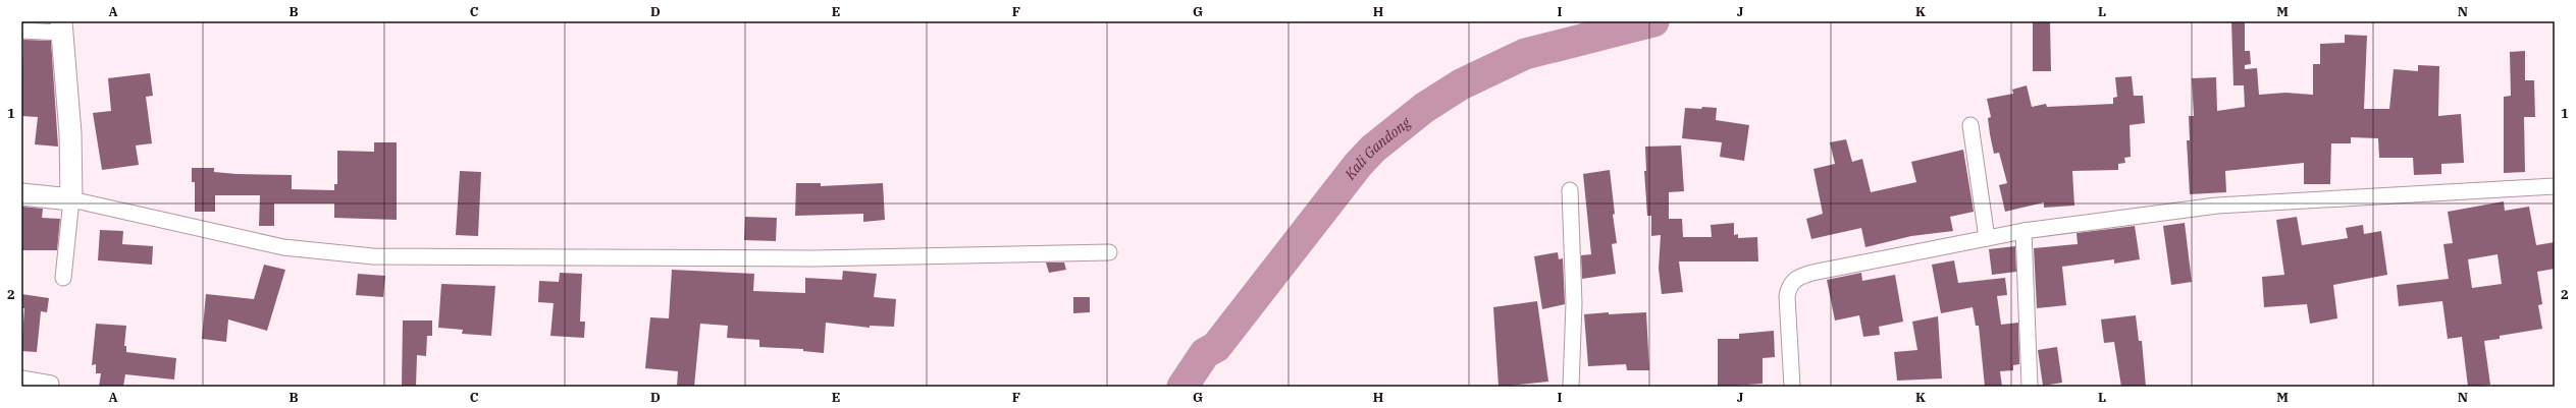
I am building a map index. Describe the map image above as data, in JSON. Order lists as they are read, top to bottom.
{
  "water": ["Kali Gandong"],
  "grid": {
    "columns": [
      "A",
      "B",
      "C",
      "D",
      "E",
      "F",
      "G",
      "H",
      "I",
      "J",
      "K",
      "L",
      "M",
      "N"
    ],
    "rows": ["1", "2"]
  }
}
